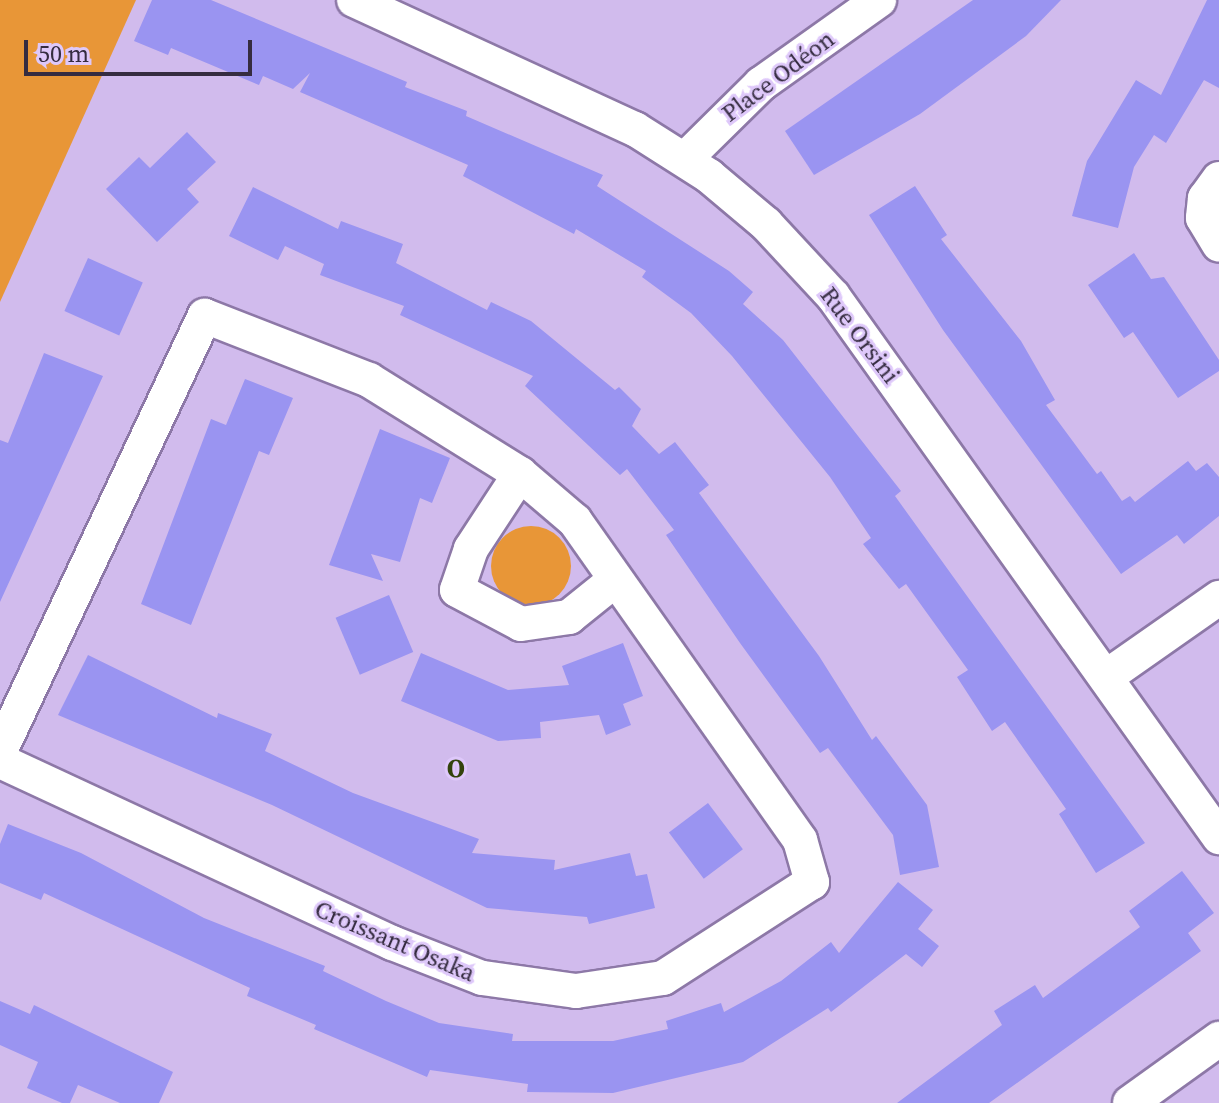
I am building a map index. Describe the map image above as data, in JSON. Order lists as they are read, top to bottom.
{
  "streets": {
    "street": ["Place Odéon", "Rue Orsini", "Croissant Osaka"]
  },
  "crossings": [
    ["Place Odéon", "Rue Orsini"]
  ],
  "districts": ["O"],
  "scale_bar": "50 m"
}
